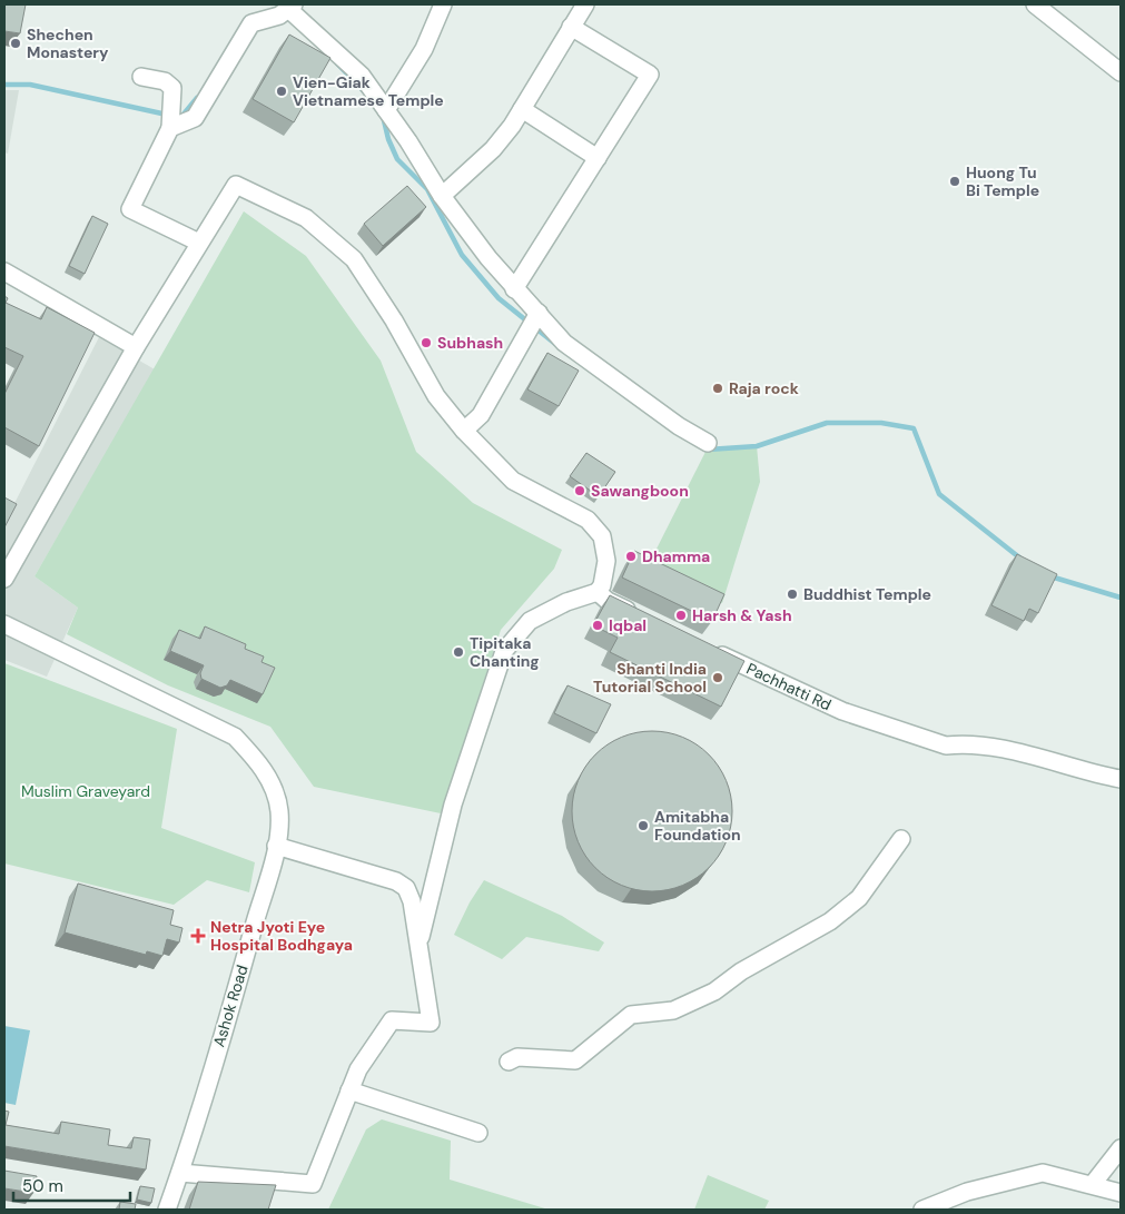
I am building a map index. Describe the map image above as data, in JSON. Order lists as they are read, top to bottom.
{
  "streets": {
    "street": ["Pachhatti Rd", "Ashok Road"]
  },
  "parks": ["Muslim Graveyard"],
  "places": {
    "other": [
      "Shechen Monastery",
      "Vien-Giak Vietnamese Temple",
      "Huong Tu Bi Temple",
      "Subhash",
      "Raja rock",
      "Sawangboon",
      "Dhamma",
      "Buddhist Temple",
      "Harsh & Yash",
      "Iqbal",
      "Tipitaka Chanting",
      "Shanti India Tutorial School",
      "Amitabha Foundation"
    ],
    "health": ["Netra Jyoti Eye Hospital Bodhgaya"]
  },
  "scale_bar": "50 m"
}
